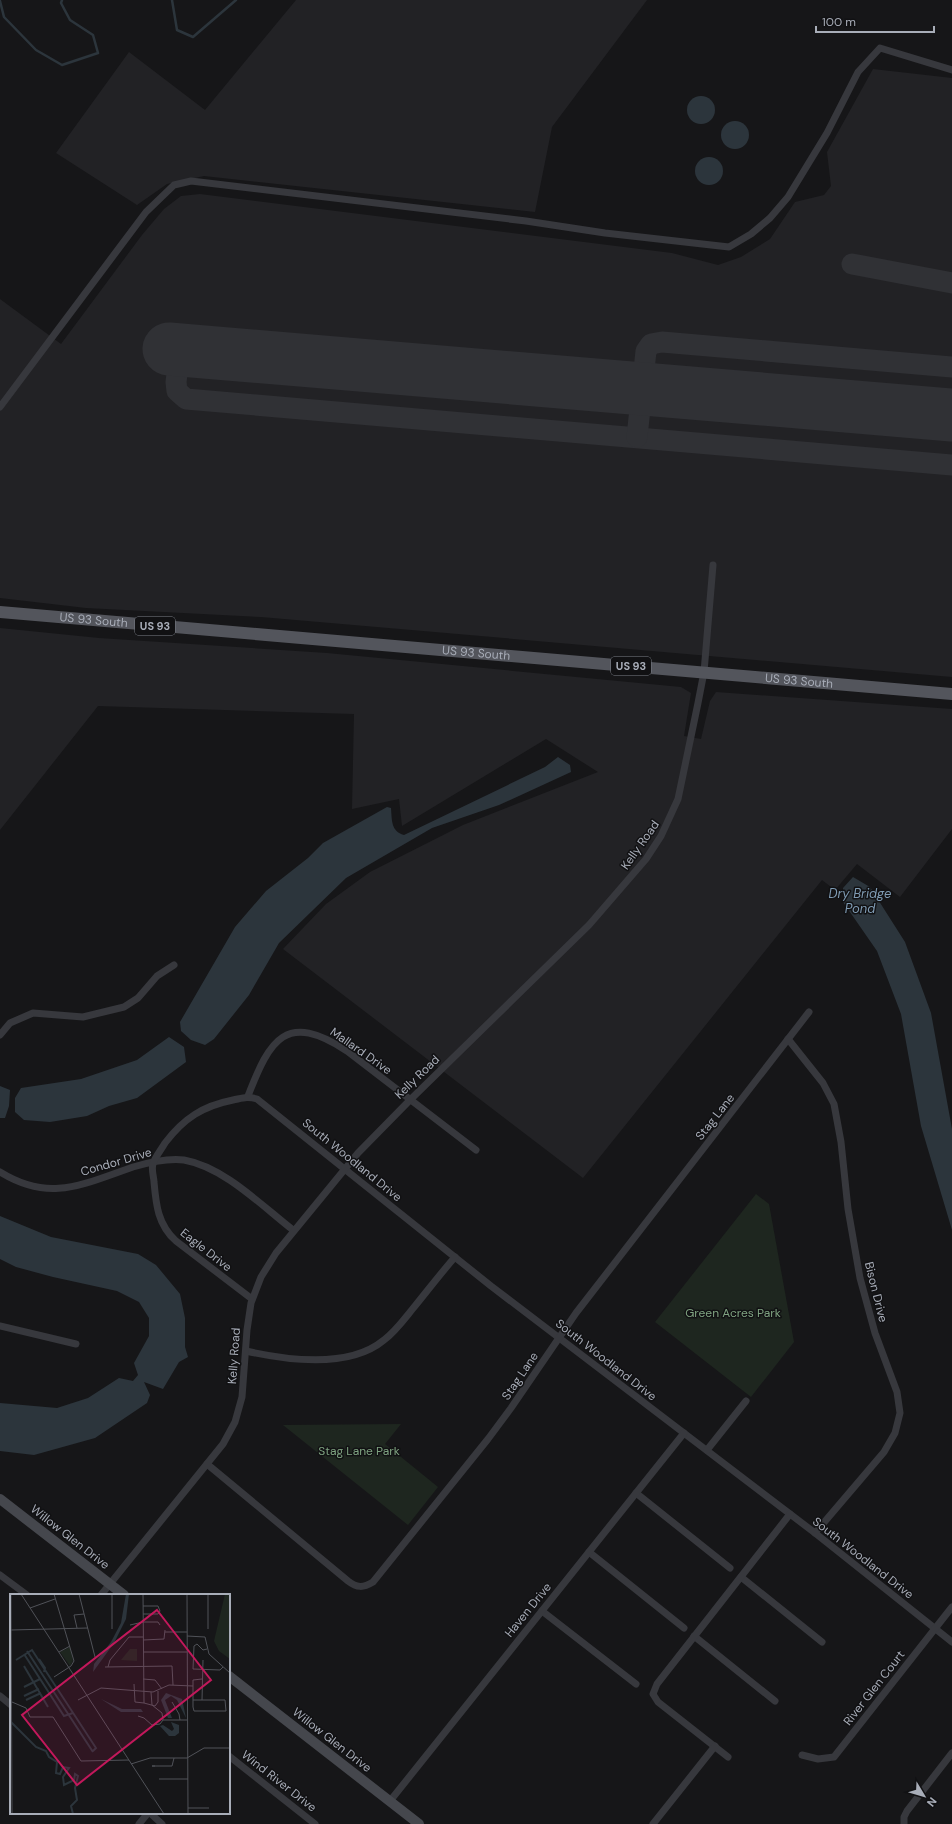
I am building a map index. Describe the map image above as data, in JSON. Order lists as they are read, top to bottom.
{
  "streets": {
    "main road": ["US 93 South", "US 93", "Willow Glen Drive"],
    "street": [
      "Kelly Road",
      "Mallard Drive",
      "Stag Lane",
      "South Woodland Drive",
      "Condor Drive",
      "Eagle Drive",
      "Bison Drive",
      "Haven Drive",
      "River Glen Court",
      "Wind River Drive"
    ]
  },
  "crossings": [
    ["US 93 South", "Kelly Road"],
    ["Kelly Road", "Mallard Drive"],
    ["Kelly Road", "Stag Lane"],
    ["Kelly Road", "South Woodland Drive"],
    ["Kelly Road", "Condor Drive"],
    ["Kelly Road", "Eagle Drive"],
    ["Kelly Road", "Willow Glen Drive"],
    ["Mallard Drive", "South Woodland Drive"],
    ["Mallard Drive", "Eagle Drive"],
    ["Stag Lane", "South Woodland Drive"],
    ["Stag Lane", "Bison Drive"],
    ["South Woodland Drive", "Eagle Drive"],
    ["South Woodland Drive", "Bison Drive"],
    ["South Woodland Drive", "Haven Drive"],
    ["South Woodland Drive", "River Glen Court"],
    ["Condor Drive", "Eagle Drive"],
    ["Willow Glen Drive", "Haven Drive"]
  ],
  "water": ["Dry Bridge Pond"],
  "parks": ["Green Acres Park", "Stag Lane Park"],
  "scale_bar": "100 m",
  "north": "bottom right"
}
